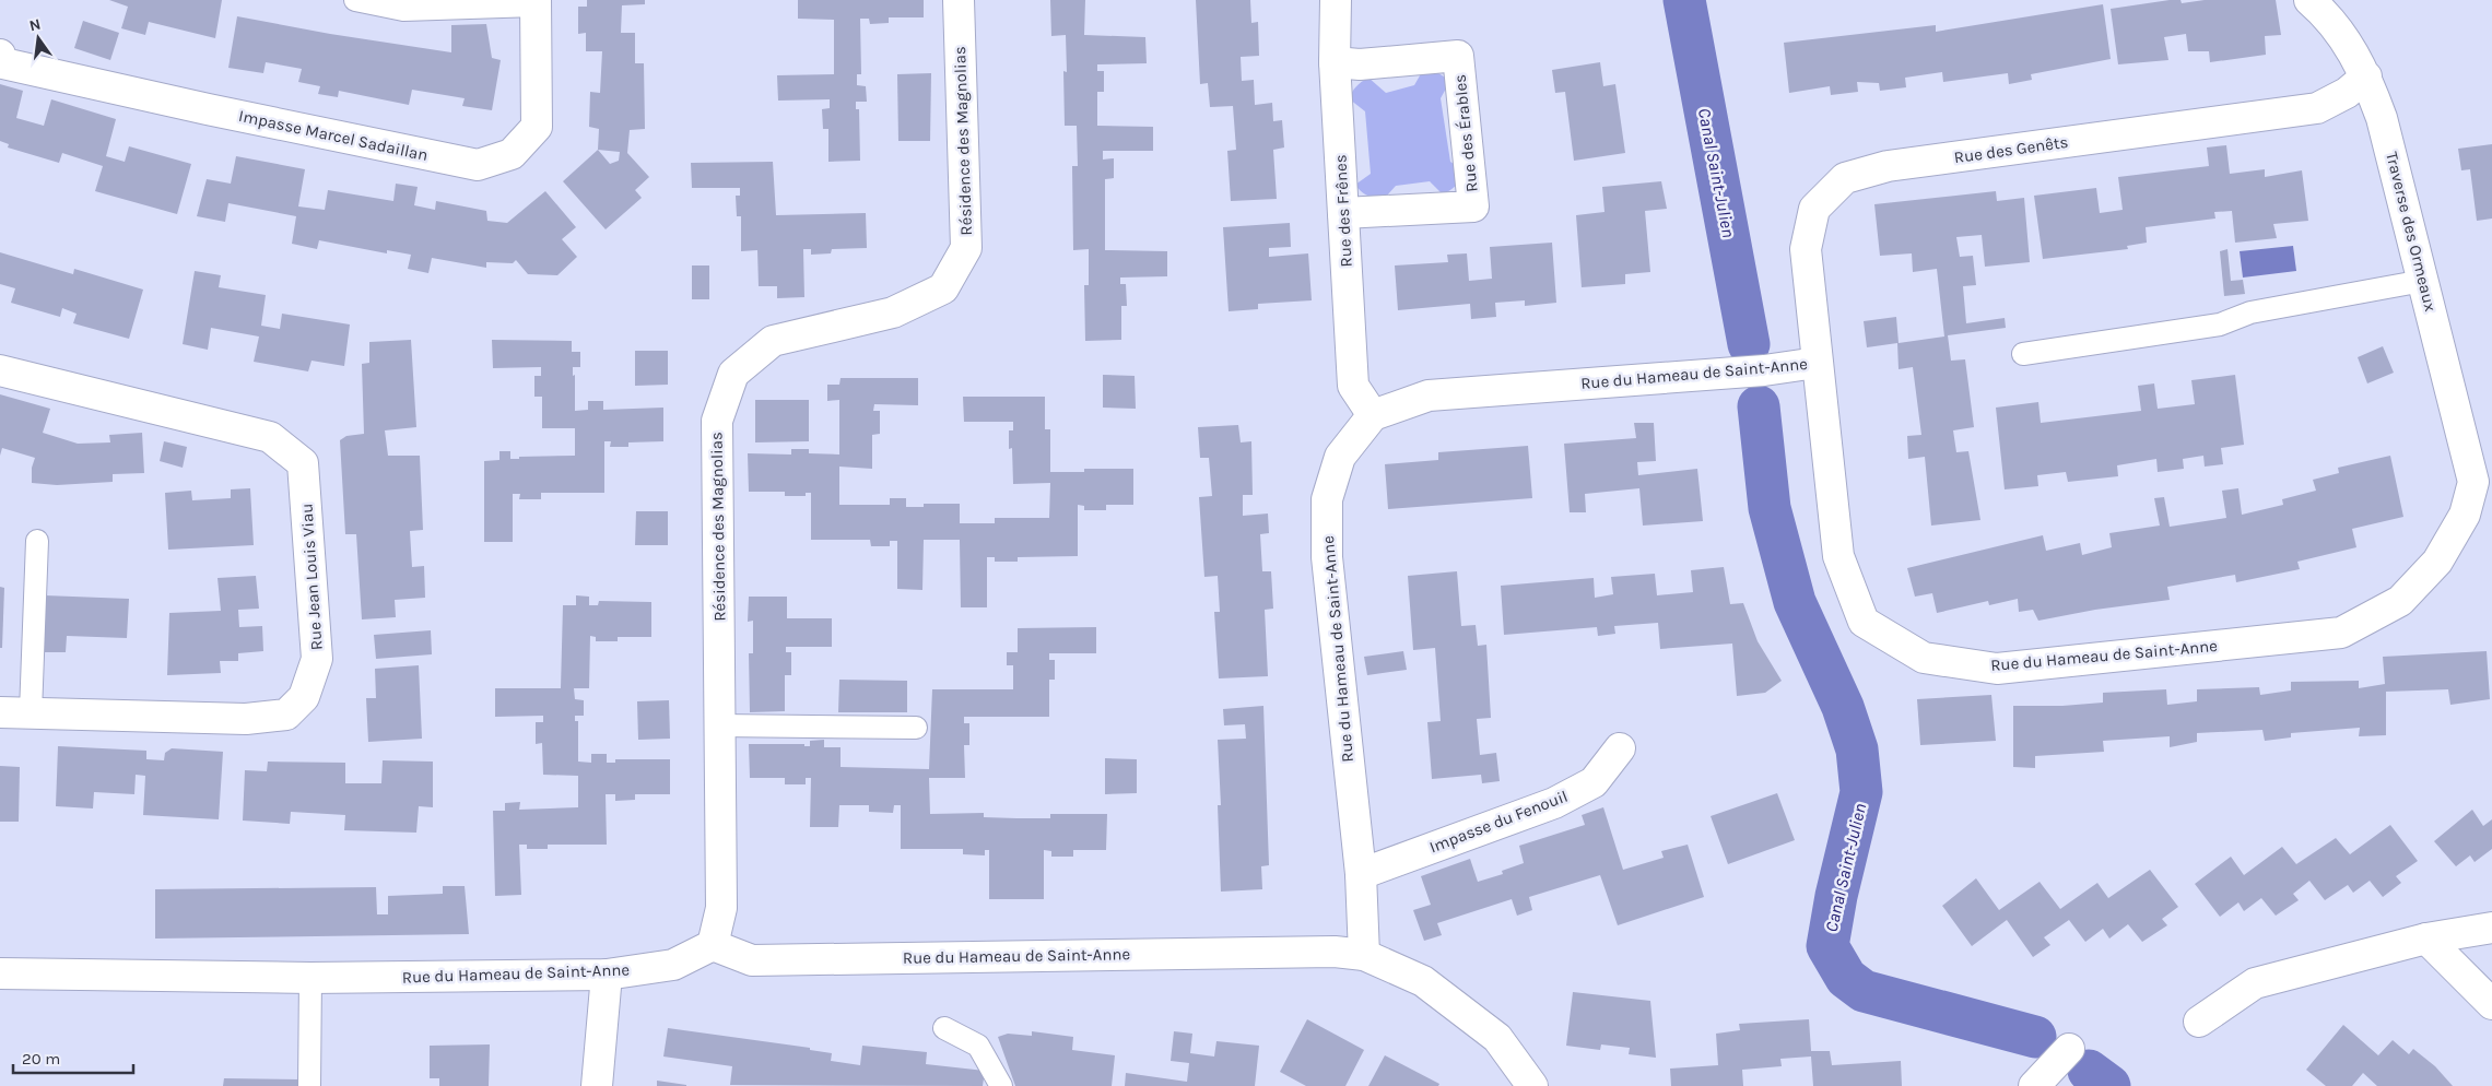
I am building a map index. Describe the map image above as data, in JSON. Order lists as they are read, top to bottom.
{
  "streets": {
    "street": [
      "Rue des Érables",
      "Impasse Marcel Sadaillan",
      "Résidence des Magnolias",
      "Rue des Genêts",
      "Rue des Frênes",
      "Traverse des Ormeaux",
      "Rue du Hameau de Saint-Anne",
      "Rue Jean Louis Viau",
      "Impasse du Fenouil"
    ]
  },
  "crossings": [
    ["Rue des Érables", "Rue des Frênes"],
    ["Résidence des Magnolias", "Rue du Hameau de Saint-Anne"],
    ["Rue des Genêts", "Traverse des Ormeaux"],
    ["Rue des Genêts", "Rue du Hameau de Saint-Anne"],
    ["Rue des Frênes", "Rue du Hameau de Saint-Anne"],
    ["Traverse des Ormeaux", "Rue du Hameau de Saint-Anne"],
    ["Rue du Hameau de Saint-Anne", "Impasse du Fenouil"]
  ],
  "water": ["Canal Saint-Julien"],
  "scale_bar": "20 m",
  "north": "top"
}
